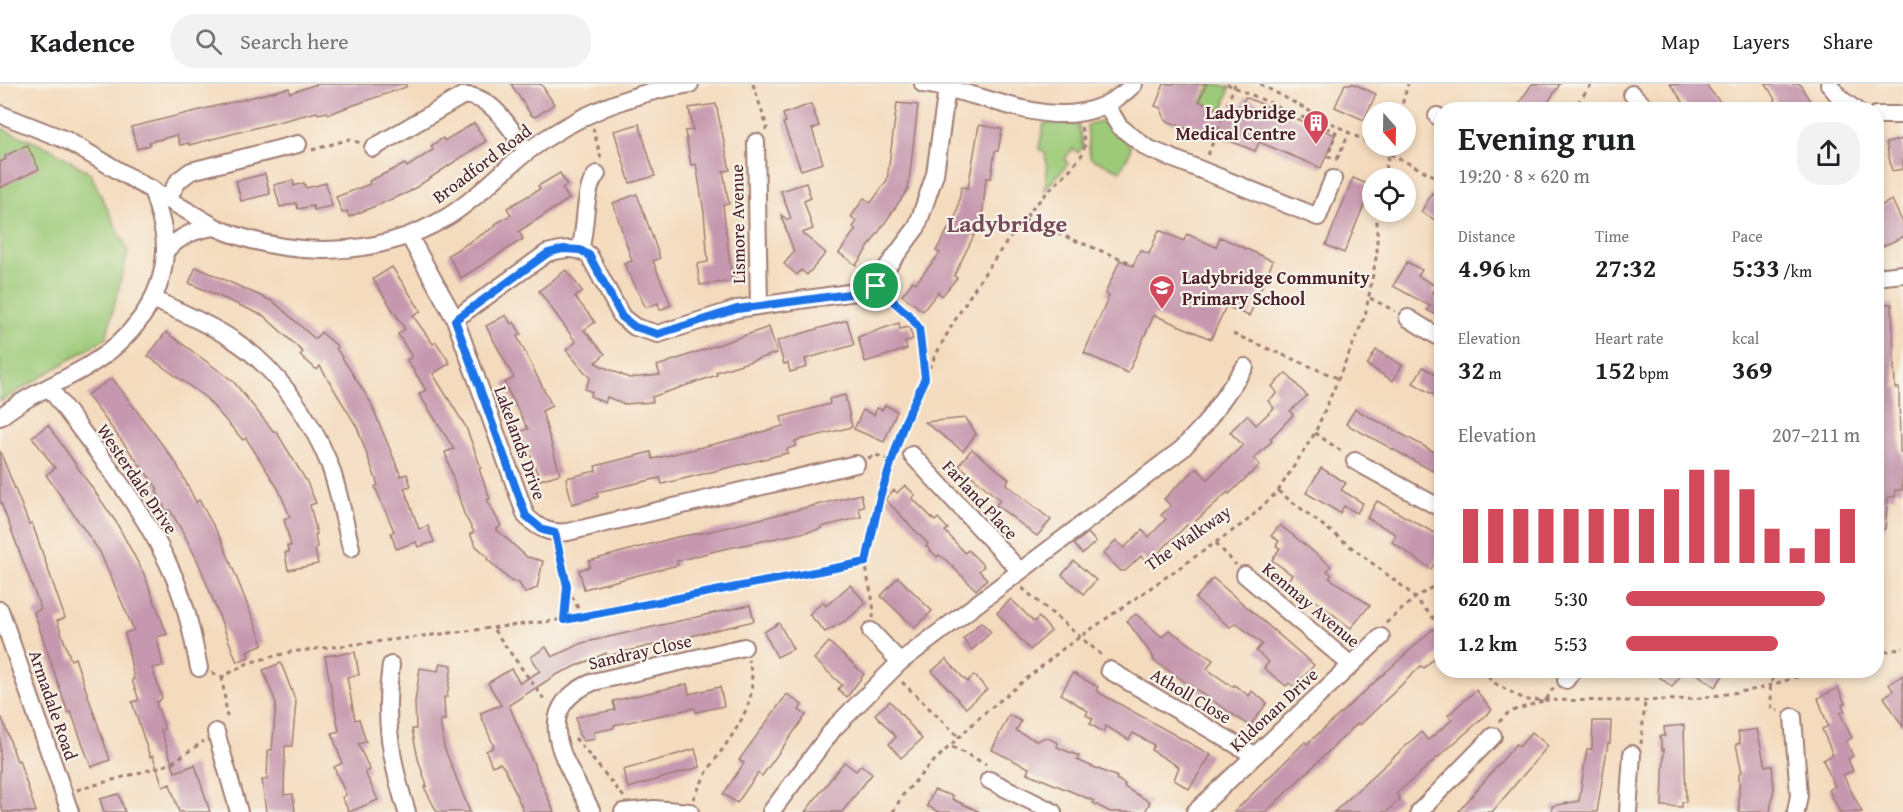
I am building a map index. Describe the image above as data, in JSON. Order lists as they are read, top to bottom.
{
  "streets": {
    "street": [
      "Broadford Road",
      "Lismore Avenue",
      "Lakelands Drive",
      "Westerdale Drive",
      "Farland Place",
      "Kenmay Avenue",
      "Sandray Close",
      "Atholl Close",
      "Armadale Road",
      "Kildonan Drive"
    ],
    "path": ["The Walkway"]
  },
  "crossings": [
    ["Broadford Road", "Lakelands Drive"],
    ["Kenmay Avenue", "Kildonan Drive"],
    ["Atholl Close", "Kildonan Drive"]
  ],
  "districts": ["Ladybridge"],
  "places": {
    "building": ["Ladybridge Medical Centre"],
    "school or university": ["Ladybridge Community Primary School"]
  },
  "north": "bottom",
  "page": {
    "header": "Kadence",
    "search": "Search here",
    "nav": ["Map", "Layers", "Share"],
    "heading": ["Evening run", "19:20 · 8 × 620 m"],
    "stats": [
      ["Distance", "4.96 km"],
      ["Time", "27:32"],
      ["Pace", "5:33 /km"],
      ["Elevation", "32 m"],
      ["Heart rate", "152 bpm"],
      ["kcal", "369"]
    ],
    "chart": ["Elevation", "207–211 m"],
    "list": [
      {
        "name": "620 m",
        "note": "5:30"
      },
      {
        "name": "1.2 km",
        "note": "5:53"
      }
    ]
  }
}
